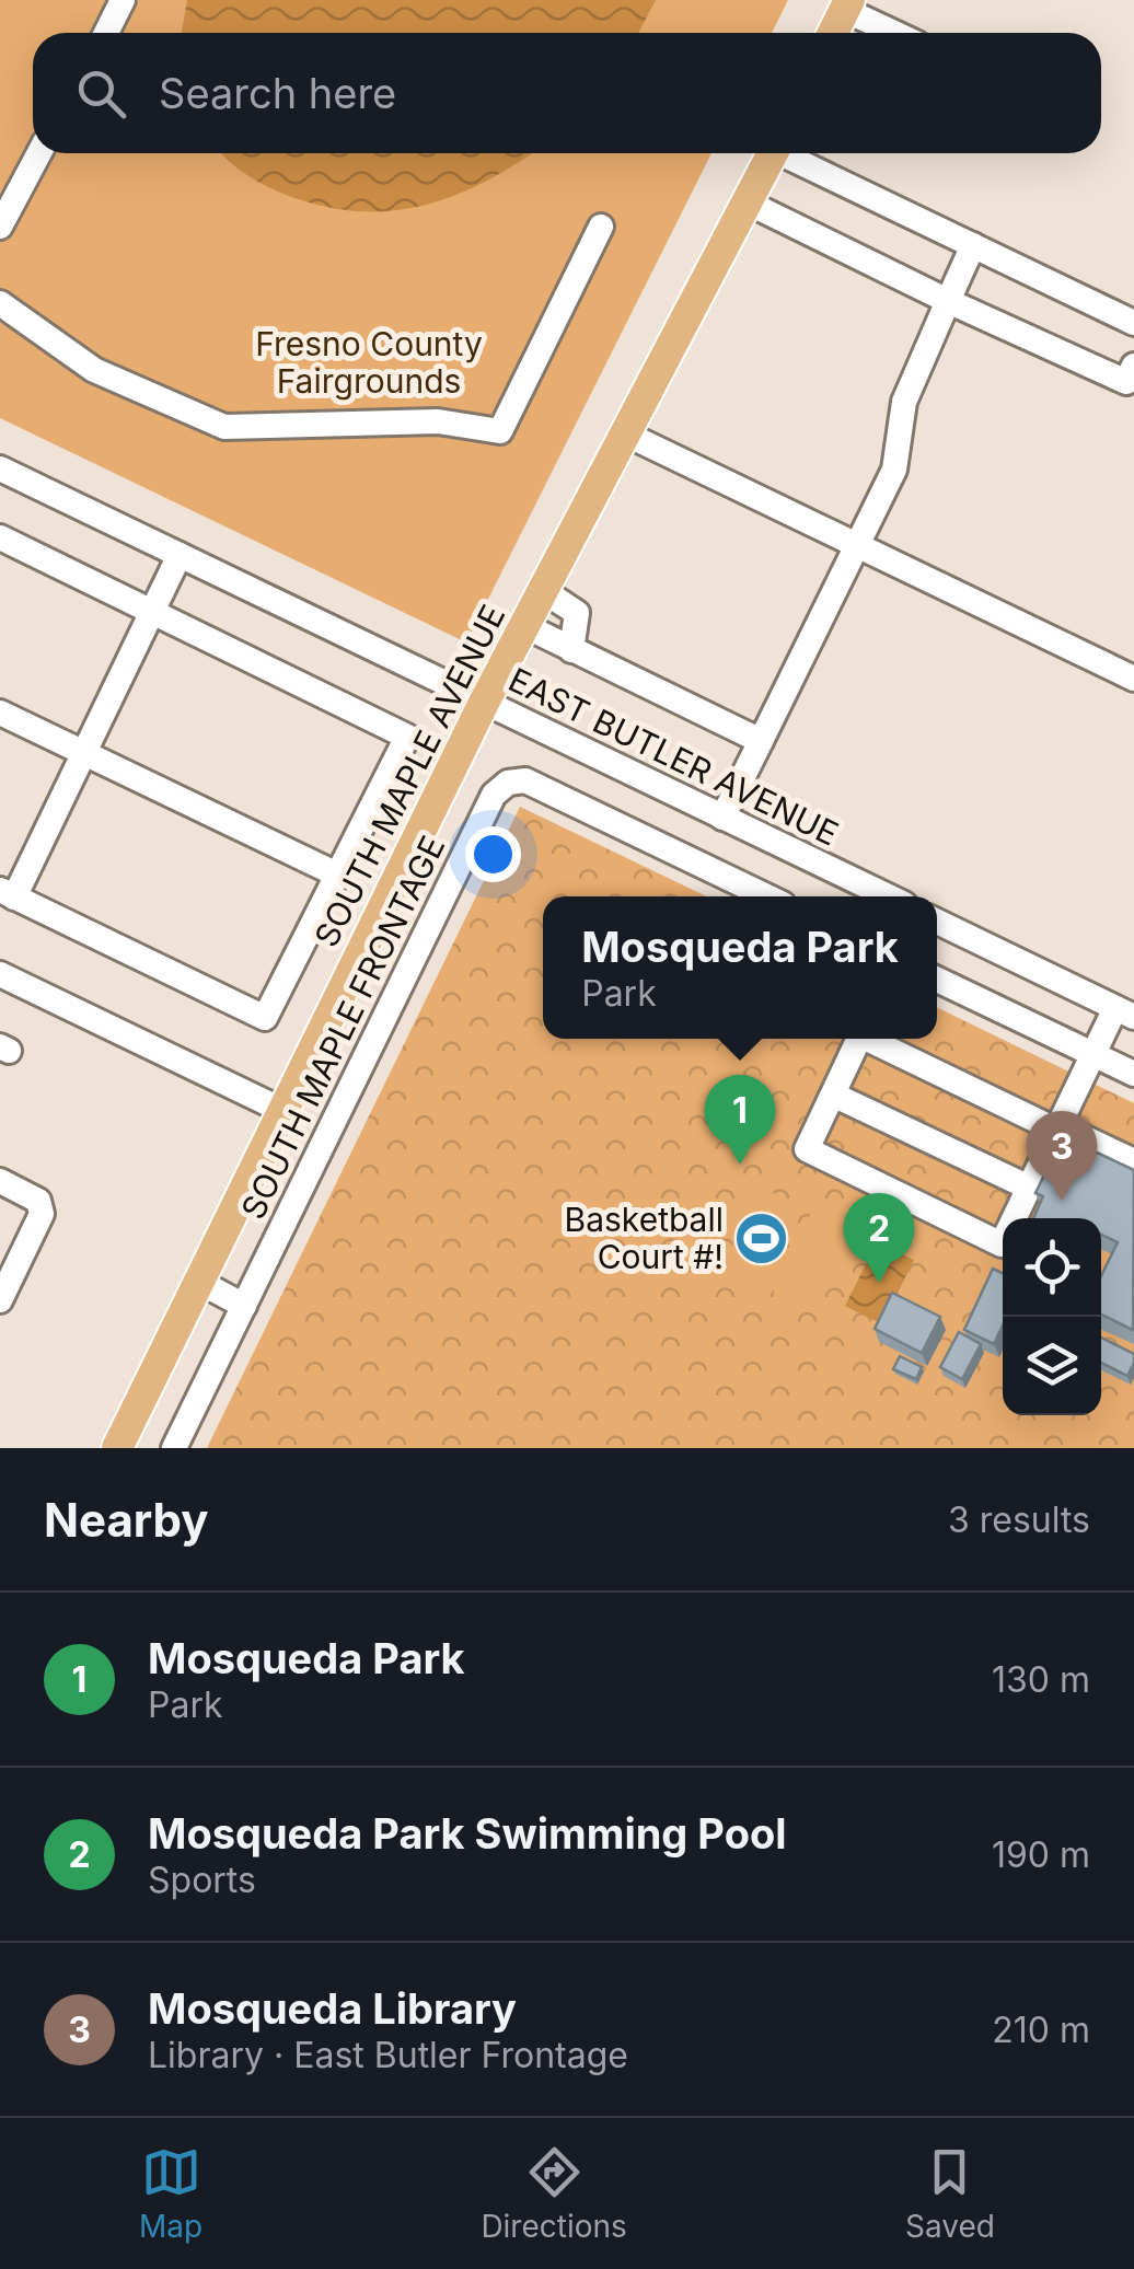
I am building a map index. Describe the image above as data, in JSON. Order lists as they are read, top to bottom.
{
  "streets": {
    "main road": ["SOUTH MAPLE AVENUE"],
    "street": ["EAST BUTLER AVENUE", "SOUTH MAPLE FRONTAGE"]
  },
  "crossings": [
    ["EAST BUTLER AVENUE", "SOUTH MAPLE AVENUE"]
  ],
  "parks": ["Fresno County Fairgrounds"],
  "places": {
    "sports": ["Basketball Court #!"]
  },
  "page": {
    "search": "Search here",
    "popup": ["Mosqueda Park", "Park"],
    "pins": ["1", "3", "2"],
    "heading": ["Nearby", "3 results"],
    "list": [
      {
        "mark": "1",
        "name": "Mosqueda Park",
        "note": "Park",
        "value": "130 m"
      },
      {
        "mark": "2",
        "name": "Mosqueda Park Swimming Pool",
        "note": "Sports",
        "value": "190 m"
      },
      {
        "mark": "3",
        "name": "Mosqueda Library",
        "note": "Library · East Butler Frontage",
        "value": "210 m"
      }
    ],
    "nav": ["Map", "Directions", "Saved"]
  }
}
